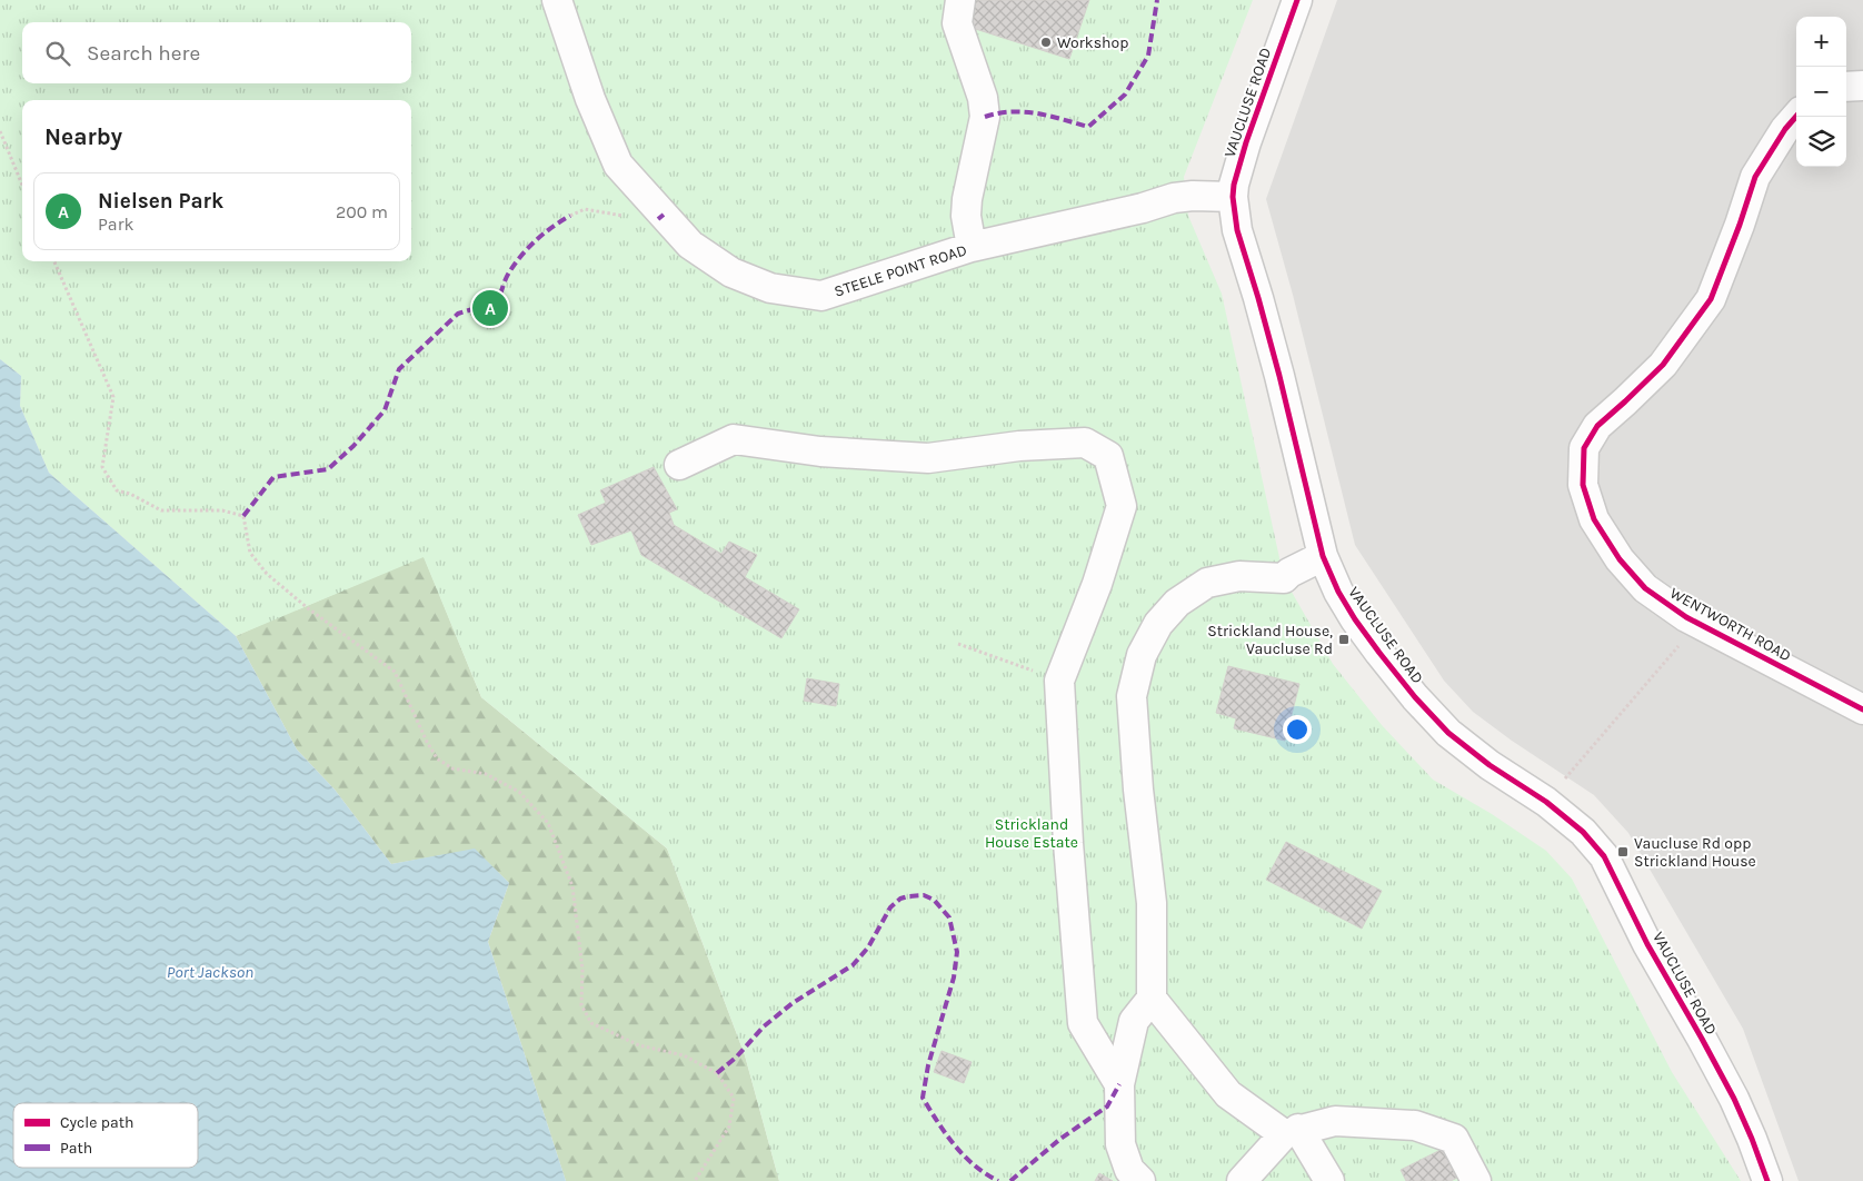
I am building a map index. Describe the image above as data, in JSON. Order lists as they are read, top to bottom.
{
  "streets": {
    "street": ["VAUCLUSE ROAD", "STEELE POINT ROAD", "WENTWORTH ROAD"]
  },
  "crossings": [
    ["VAUCLUSE ROAD", "STEELE POINT ROAD"]
  ],
  "water": ["Port Jackson"],
  "parks": ["Strickland House Estate"],
  "places": {
    "other": ["Workshop"],
    "transit": ["Strickland House, Vaucluse Rd", "Vaucluse Rd opp Strickland House"]
  },
  "legend": ["Cycle path", "Path"],
  "page": {
    "map_buttons": ["+", "−"],
    "search": "Search here",
    "heading": "Nearby",
    "list": [
      {
        "mark": "A",
        "name": "Nielsen Park",
        "note": "Park",
        "value": "200 m"
      }
    ],
    "pins": "A"
  }
}
